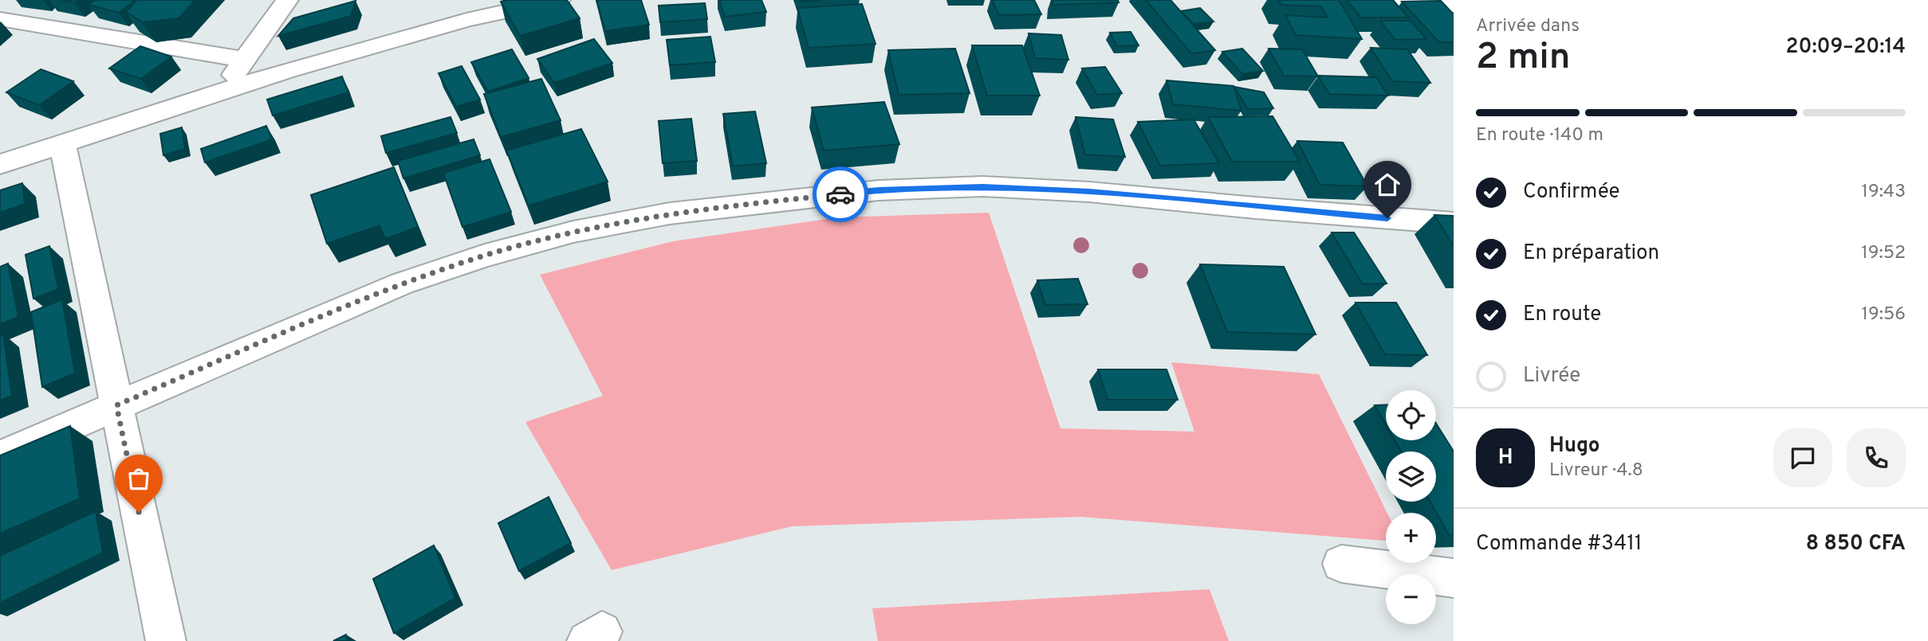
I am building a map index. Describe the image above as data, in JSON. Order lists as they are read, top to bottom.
{
  "page": {
    "heading": ["2 min", "Arrivée dans", "20:09–20:14"],
    "panel": [
      "Hugo",
      "Livreur · 4.8",
      "Commande #3411",
      "8 850 CFA"
    ],
    "bar": "En route · 140 m",
    "list": [
      ["Confirmée", "19:43"],
      ["En préparation", "19:52"],
      ["En route", "19:56"],
      "Livrée"
    ],
    "map_buttons": ["+", "−"],
    "round": "H"
  }
}
